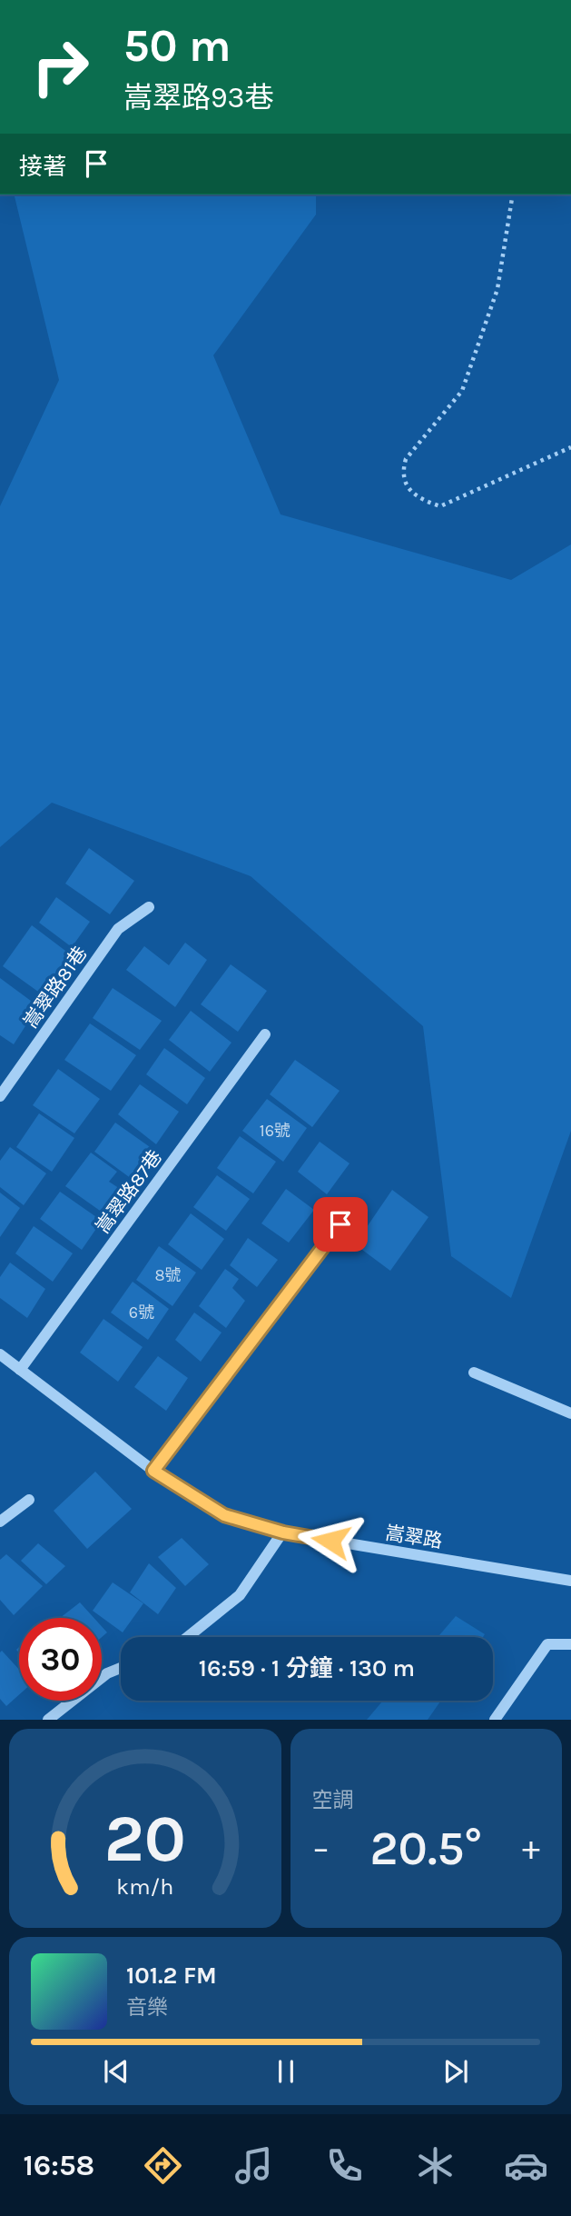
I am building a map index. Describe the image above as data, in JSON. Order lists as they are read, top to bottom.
{
  "streets": {
    "street": ["嵩翠路81巷", "嵩翠路87巷", "嵩翠路"]
  },
  "crossings": [
    ["嵩翠路87巷", "嵩翠路"]
  ],
  "house_numbers": ["16號", "8號", "6號"],
  "page": {
    "turn": ["50 m", "嵩翠路93巷"],
    "then": "接著",
    "limit": "30",
    "trip": "16:59 · 1 分鐘 · 130 m",
    "tile": "空調",
    "heat": ["−", "20.5°", "+"],
    "song": ["101.2 FM", "音樂"],
    "tabs": "16:58",
    "gauge": ["20", "km/h"]
  }
}
